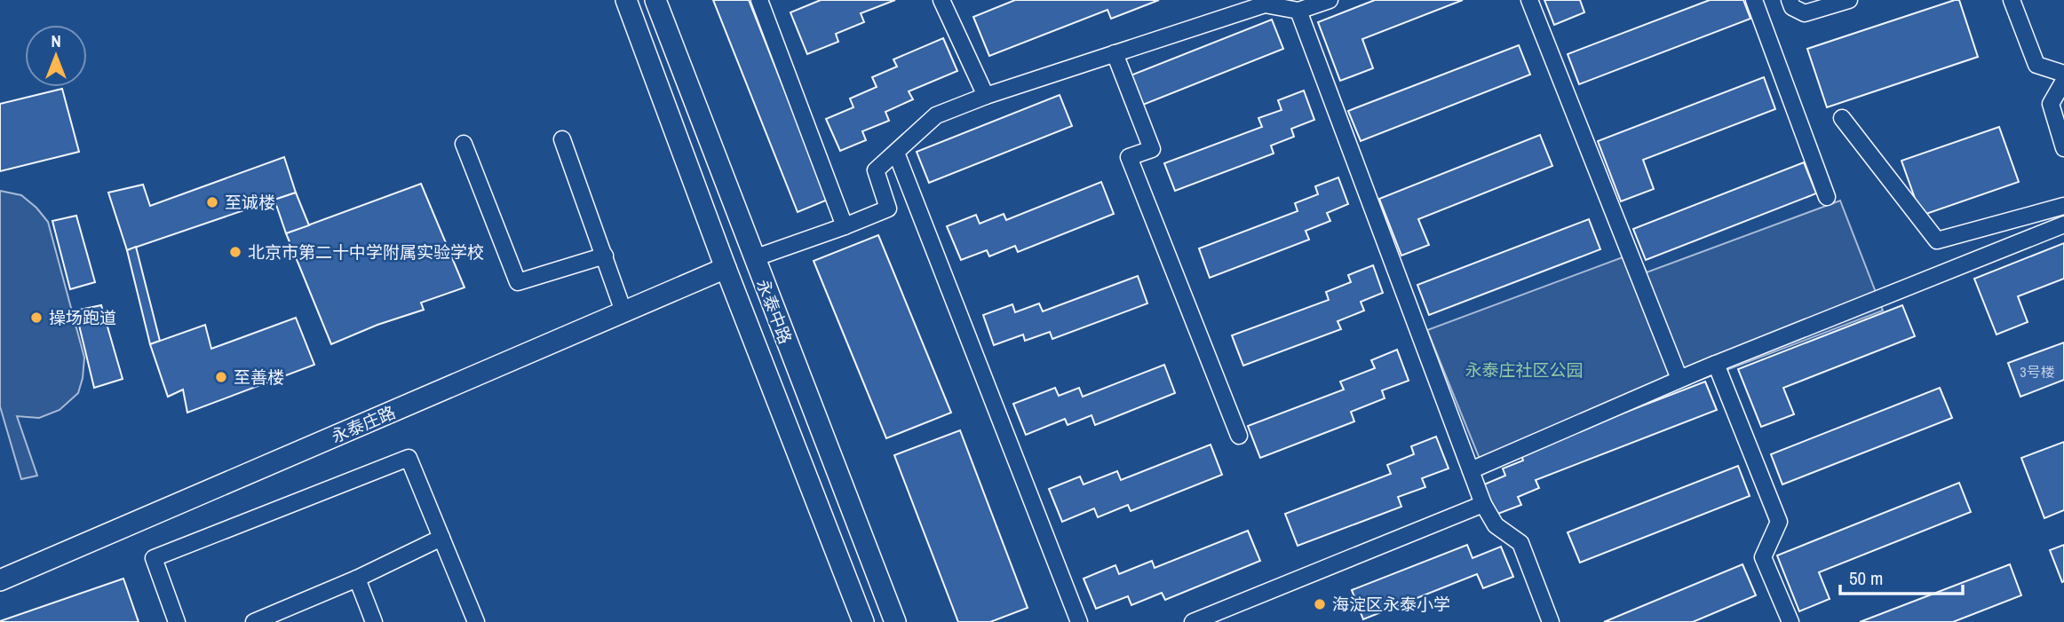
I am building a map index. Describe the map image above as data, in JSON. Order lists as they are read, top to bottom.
{
  "streets": {
    "main road": ["永泰中路", "永泰庄路"]
  },
  "crossings": [
    ["永泰中路", "永泰庄路"]
  ],
  "parks": ["永泰庄社区公园"],
  "places": [
    "至诚楼",
    "北京市第二十中学附属实验学校",
    "操场跑道",
    "至善楼",
    "海淀区永泰小学"
  ],
  "house_numbers": ["3号楼"],
  "scale_bar": "50 m",
  "north": "top"
}
